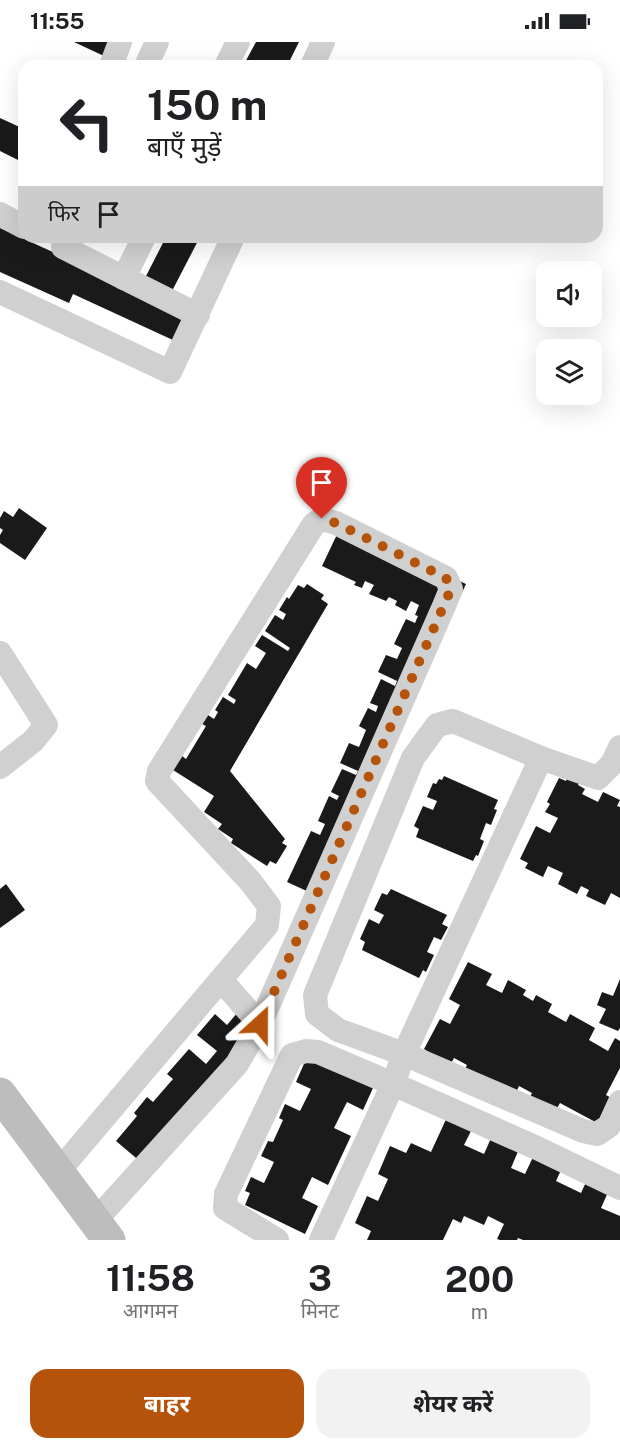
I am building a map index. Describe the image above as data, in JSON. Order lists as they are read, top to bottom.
{
  "page": {
    "status": "11:55",
    "turn": ["150 m", "बाएँ मुड़ें"],
    "then": "फिर",
    "eta": [
      "11:58",
      "आगमन",
      "3",
      "मिनट",
      "200",
      "m"
    ],
    "buttons": ["बाहर", "शेयर करें"]
  }
}
